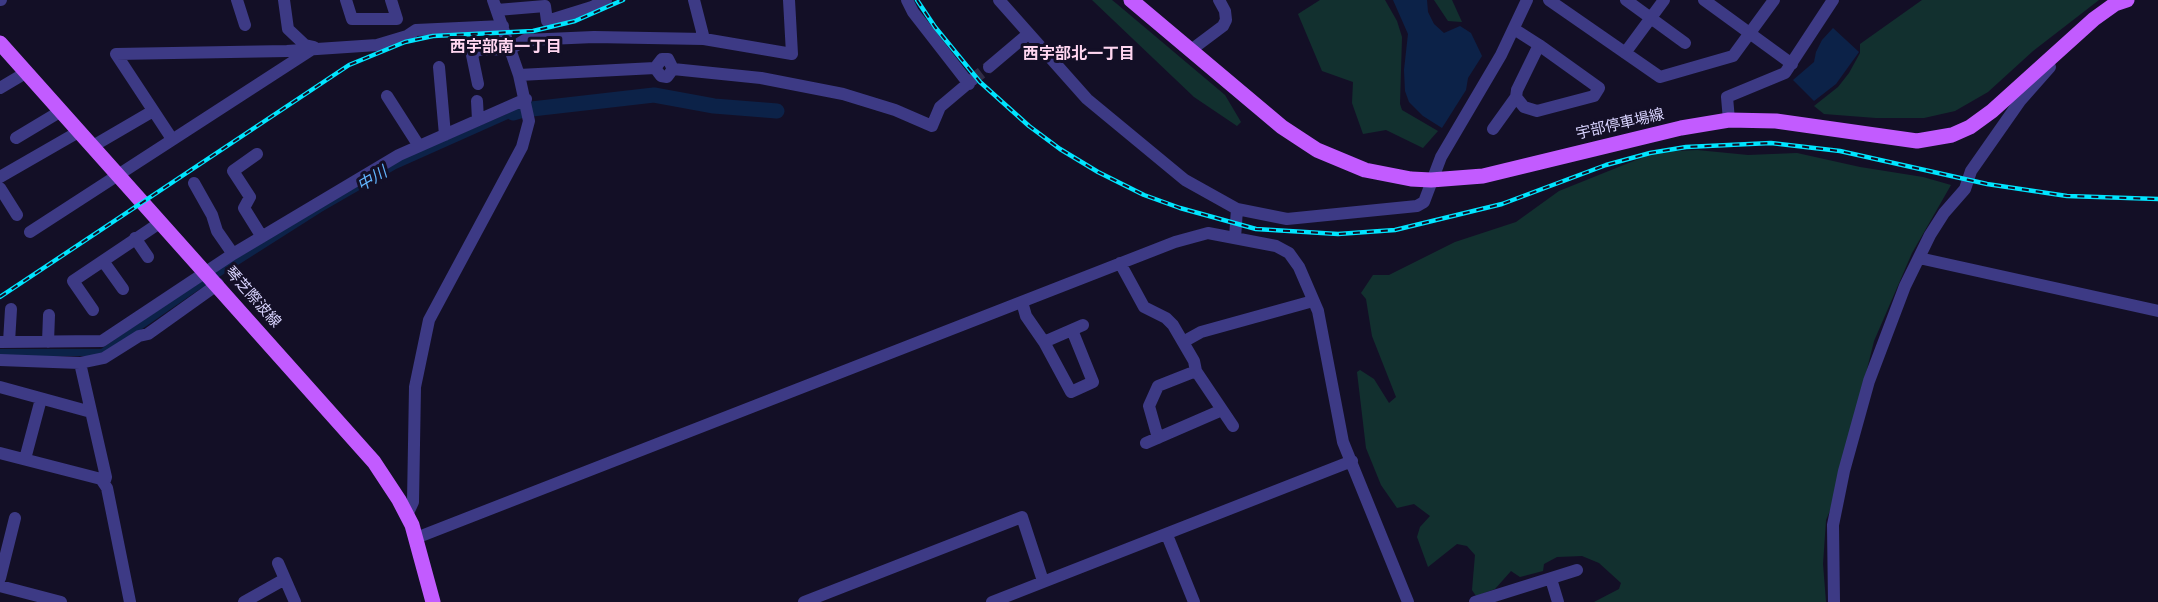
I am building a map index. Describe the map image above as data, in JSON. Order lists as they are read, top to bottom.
{
  "streets": {
    "main road": ["宇部停車場線", "琴芝際波線"]
  },
  "districts": ["西宇部南一丁目", "西宇部北一丁目"],
  "water": ["中川"]
}
